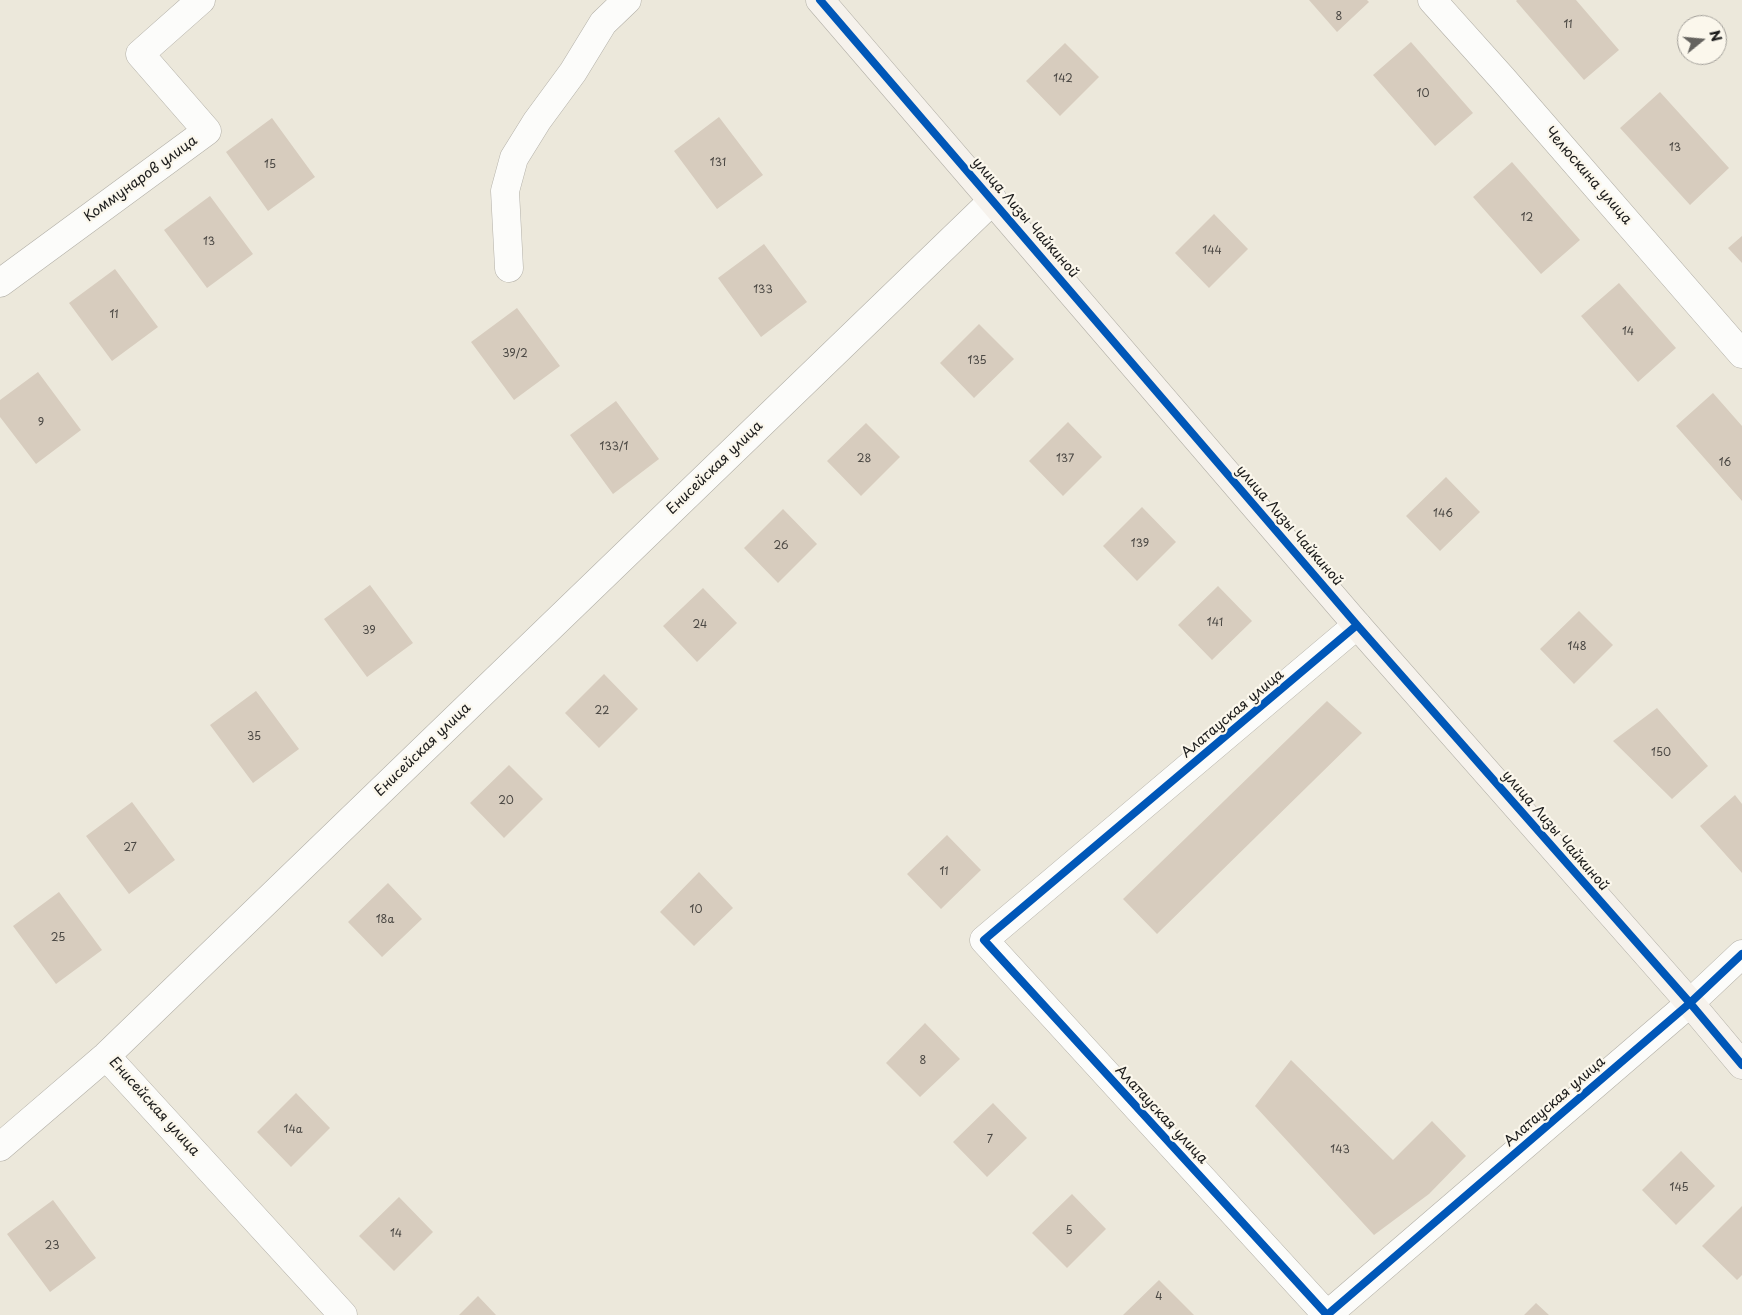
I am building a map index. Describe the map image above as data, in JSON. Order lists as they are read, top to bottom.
{
  "streets": {
    "street": [
      "Челюскина улица",
      "Коммунаров улица",
      "улица Лизы Чайкиной",
      "Енисейская улица",
      "Алатауская улица"
    ]
  },
  "crossings": [
    ["улица Лизы Чайкиной", "Енисейская улица"],
    ["улица Лизы Чайкиной", "Алатауская улица"]
  ],
  "house_numbers": [
    "8",
    "11",
    "142",
    "10",
    "13",
    "131",
    "15",
    "12",
    "13",
    "144",
    "133",
    "11",
    "14",
    "39/2",
    "135",
    "9",
    "133/1",
    "28",
    "137",
    "16",
    "146",
    "139",
    "26",
    "141",
    "24",
    "39",
    "148",
    "22",
    "35",
    "150",
    "20",
    "27",
    "11",
    "10",
    "18а",
    "25",
    "8",
    "14а",
    "7",
    "143",
    "145",
    "5",
    "14",
    "23",
    "4"
  ],
  "north": "right"
}
